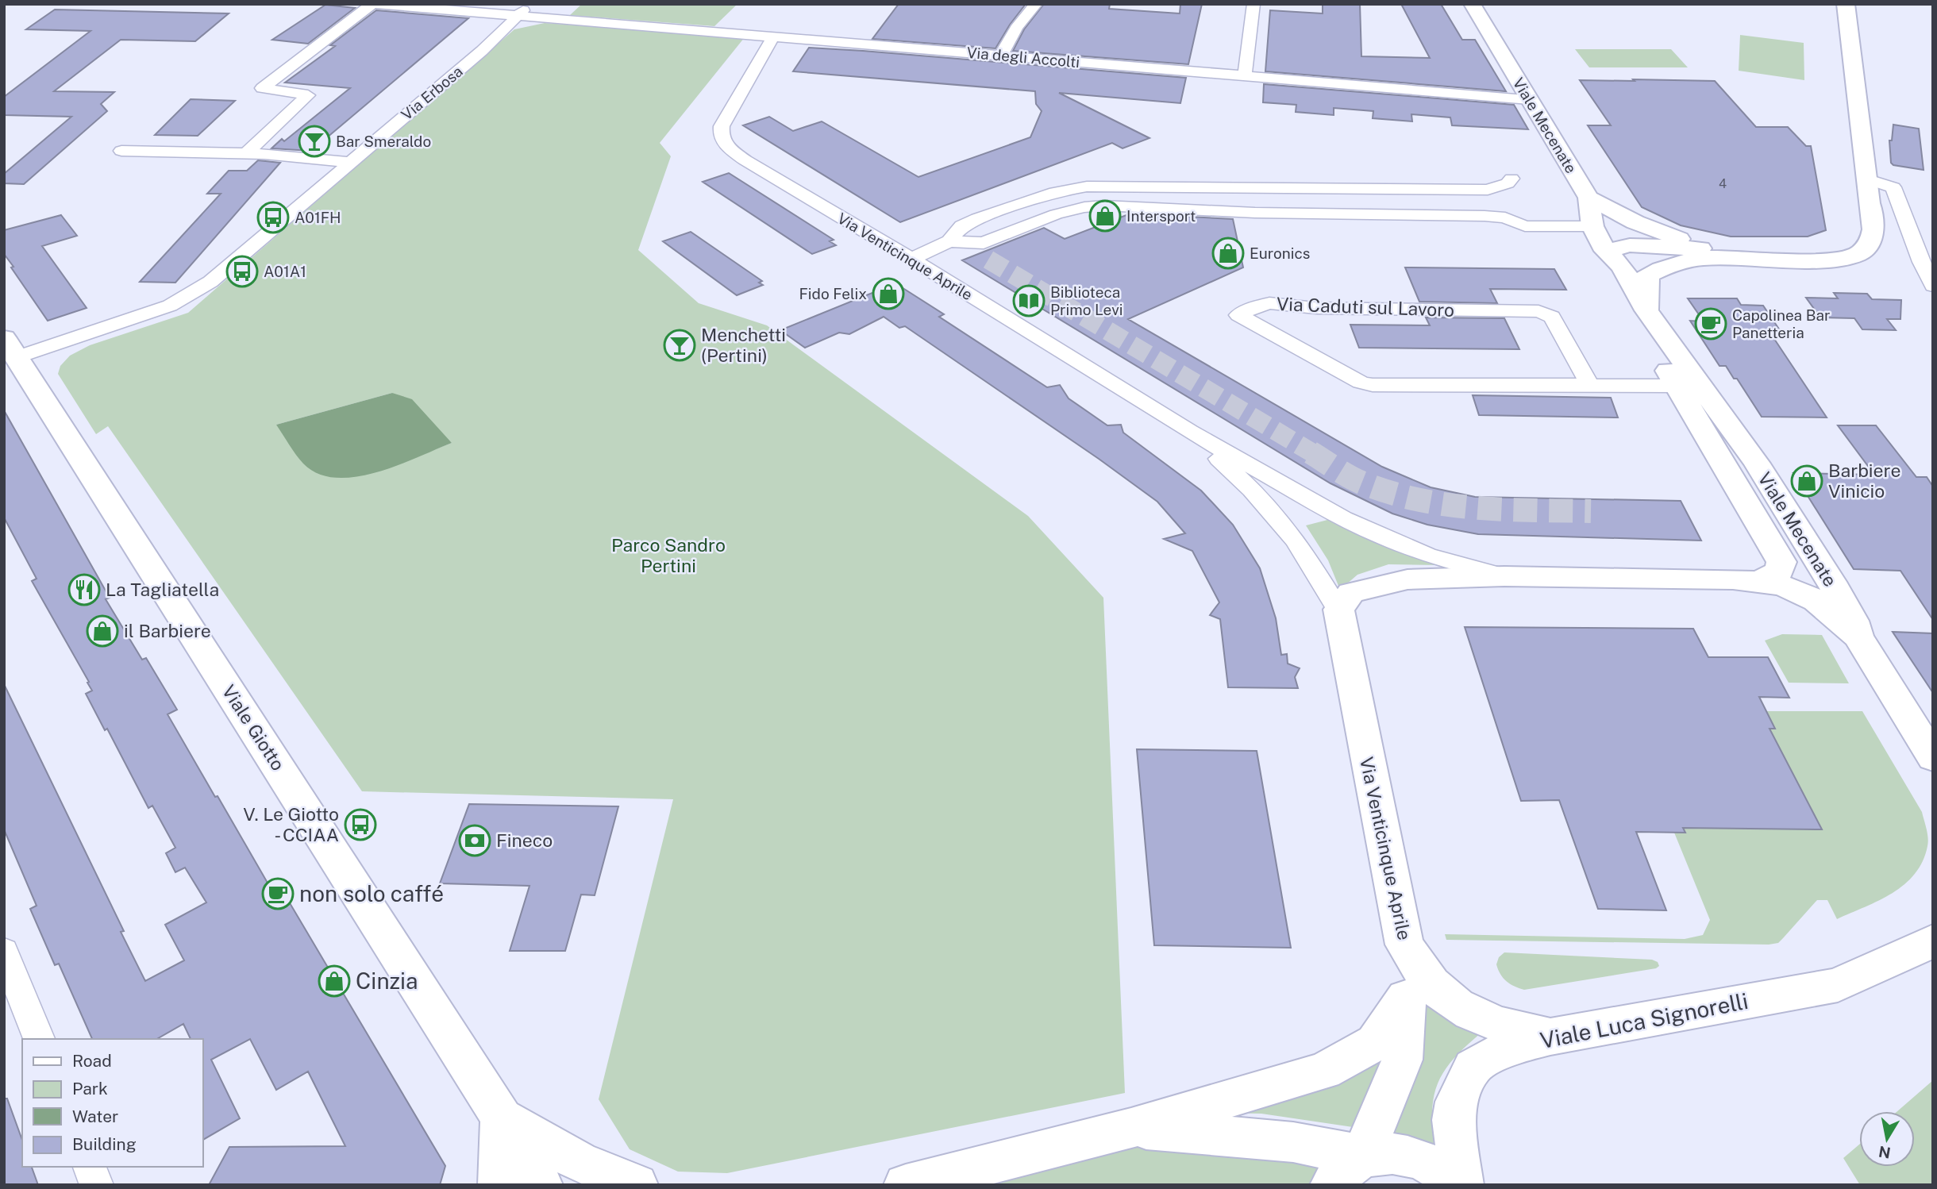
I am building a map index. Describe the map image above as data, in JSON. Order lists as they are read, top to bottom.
{
  "streets": {
    "main road": [
      "Viale Mecenate",
      "Via Venticinque Aprile",
      "Viale Giotto",
      "Viale Luca Signorelli"
    ],
    "street": ["Via degli Accolti", "Via Erbosa", "Via Caduti sul Lavoro"]
  },
  "crossings": [
    ["Via degli Accolti", "Via Erbosa"],
    ["Via degli Accolti", "Viale Mecenate"],
    ["Via degli Accolti", "Via Venticinque Aprile"],
    ["Via Erbosa", "Viale Giotto"],
    ["Viale Mecenate", "Via Venticinque Aprile"],
    ["Viale Mecenate", "Via Caduti sul Lavoro"],
    ["Via Venticinque Aprile", "Viale Luca Signorelli"]
  ],
  "parks": ["Parco Sandro Pertini"],
  "places": {
    "bar": ["Bar Smeraldo", "Menchetti (Pertini)"],
    "shop": [
      "Intersport",
      "Euronics",
      "Fido Felix",
      "Barbiere Vinicio",
      "il Barbiere",
      "Cinzia"
    ],
    "bus stop": ["A01FH", "A01A1", "V. Le Giotto - CCIAA"],
    "library": ["Biblioteca Primo Levi"],
    "cafe": ["Capolinea Bar Panetteria", "non solo caffé"],
    "restaurant": ["La Tagliatella"],
    "bank": ["Fineco"]
  },
  "house_numbers": ["4"],
  "legend": [
    "Road",
    "Park",
    "Water",
    "Building"
  ],
  "north": "bottom"
}
